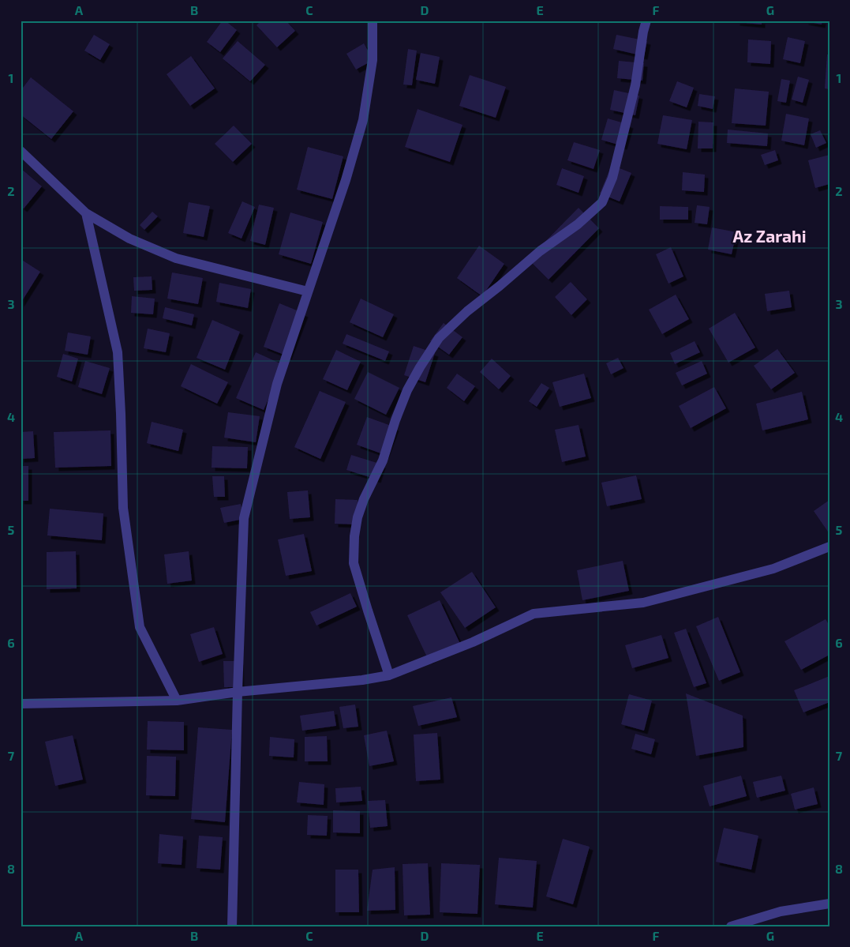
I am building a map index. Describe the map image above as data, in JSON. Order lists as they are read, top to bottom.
{
  "districts": ["Az Zarahi"],
  "grid": {
    "columns": [
      "A",
      "B",
      "C",
      "D",
      "E",
      "F",
      "G"
    ],
    "rows": [
      "1",
      "2",
      "3",
      "4",
      "5",
      "6",
      "7",
      "8"
    ]
  }
}
